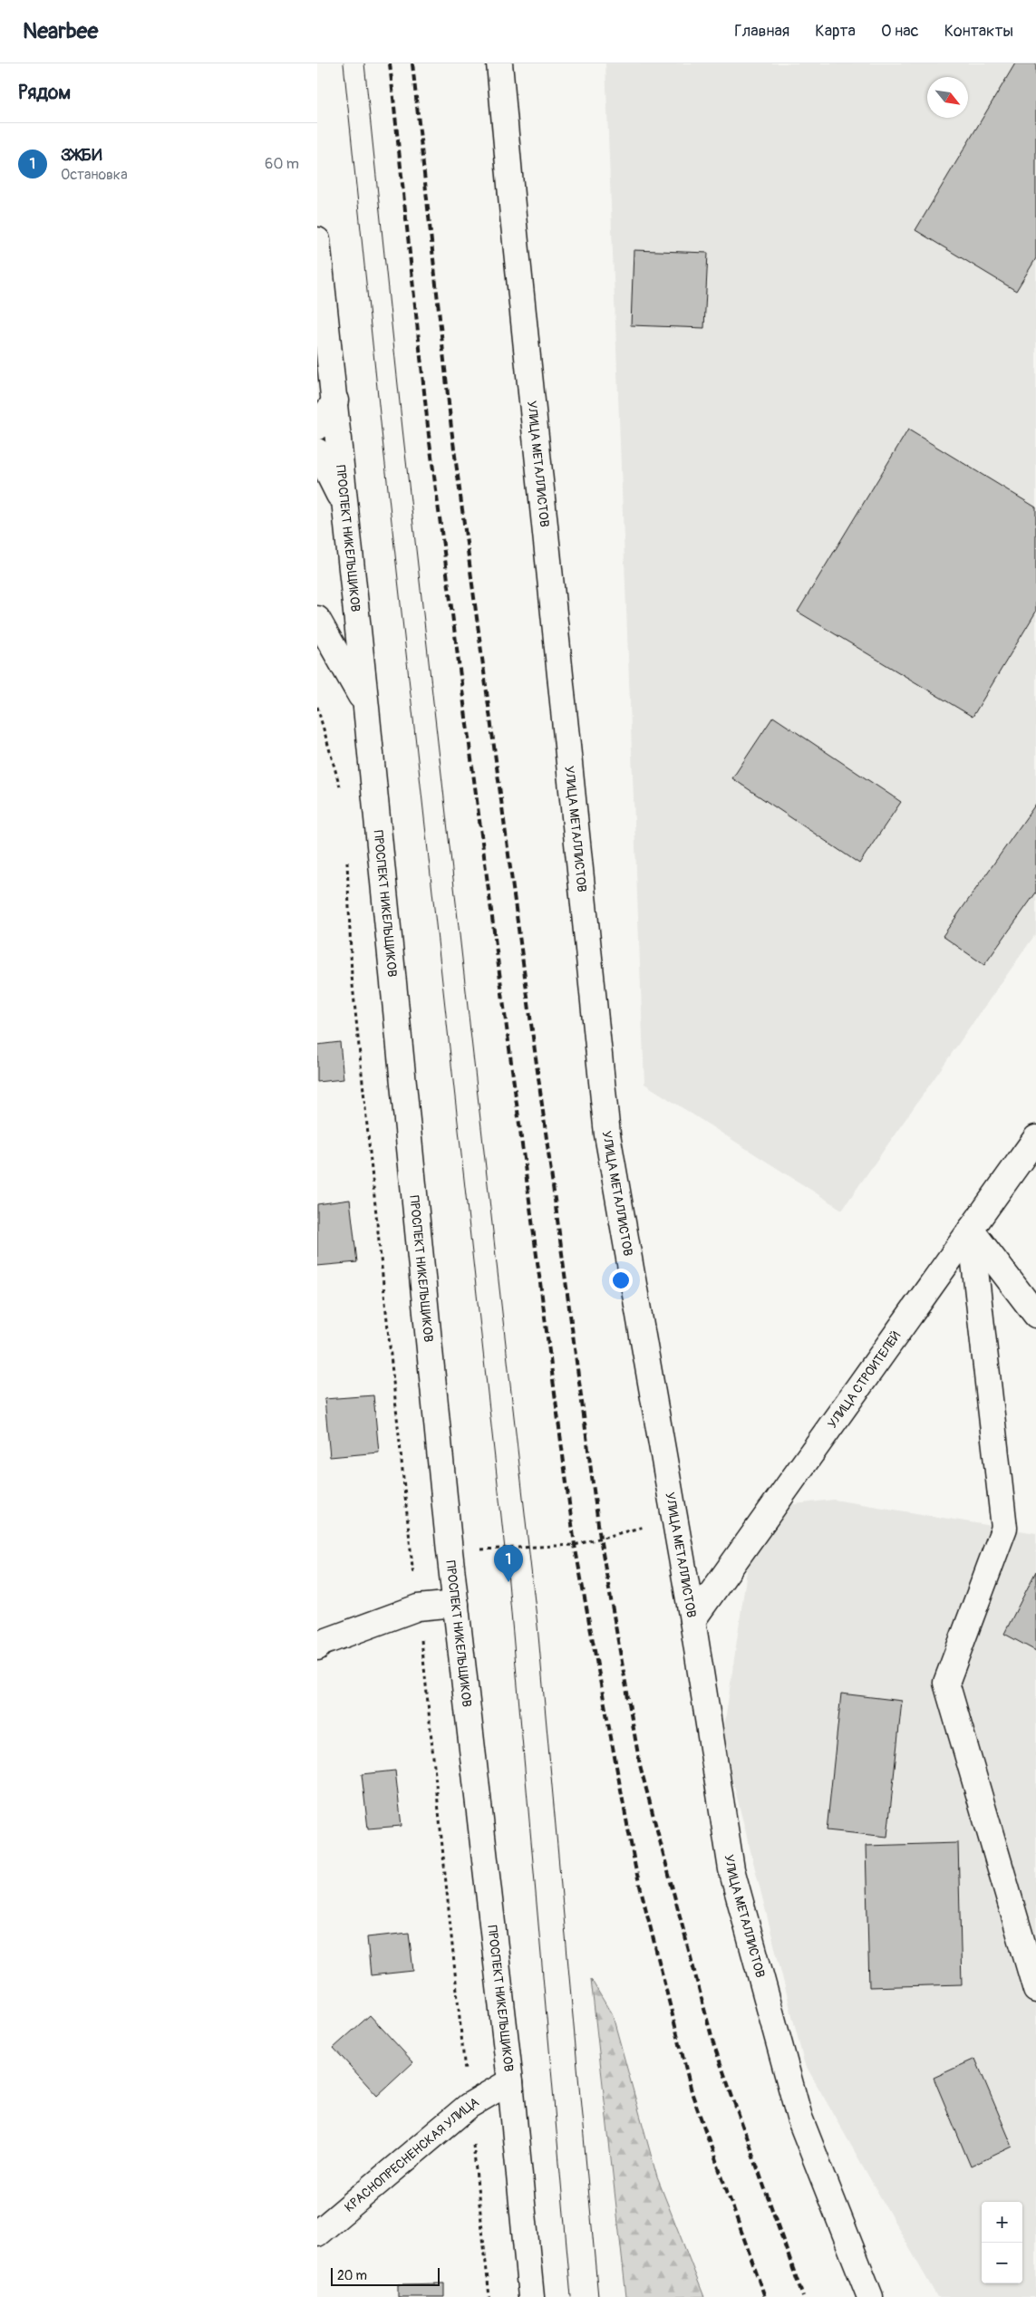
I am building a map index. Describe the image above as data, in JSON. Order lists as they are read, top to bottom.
{
  "streets": {
    "main road": [
      "УЛИЦА МЕТАЛЛИСТОВ",
      "ПРОСПЕКТ НИКЕЛЬЩИКОВ",
      "УЛИЦА СТРОИТЕЛЕЙ",
      "КРАСНОПРЕСНЕНСКАЯ УЛИЦА"
    ]
  },
  "crossings": [
    ["УЛИЦА МЕТАЛЛИСТОВ", "УЛИЦА СТРОИТЕЛЕЙ"],
    ["ПРОСПЕКТ НИКЕЛЬЩИКОВ", "КРАСНОПРЕСНЕНСКАЯ УЛИЦА"]
  ],
  "scale_bar": "20 m",
  "north": "bottom right",
  "page": {
    "header": "Nearbee",
    "nav": [
      "Главная",
      "Карта",
      "О нас",
      "Контакты"
    ],
    "heading": "Рядом",
    "list": [
      {
        "mark": "1",
        "name": "ЗЖБИ",
        "note": "Остановка",
        "value": "60 m"
      }
    ],
    "pins": "1",
    "map_buttons": ["+", "−"],
    "scale": "20 m"
  }
}
